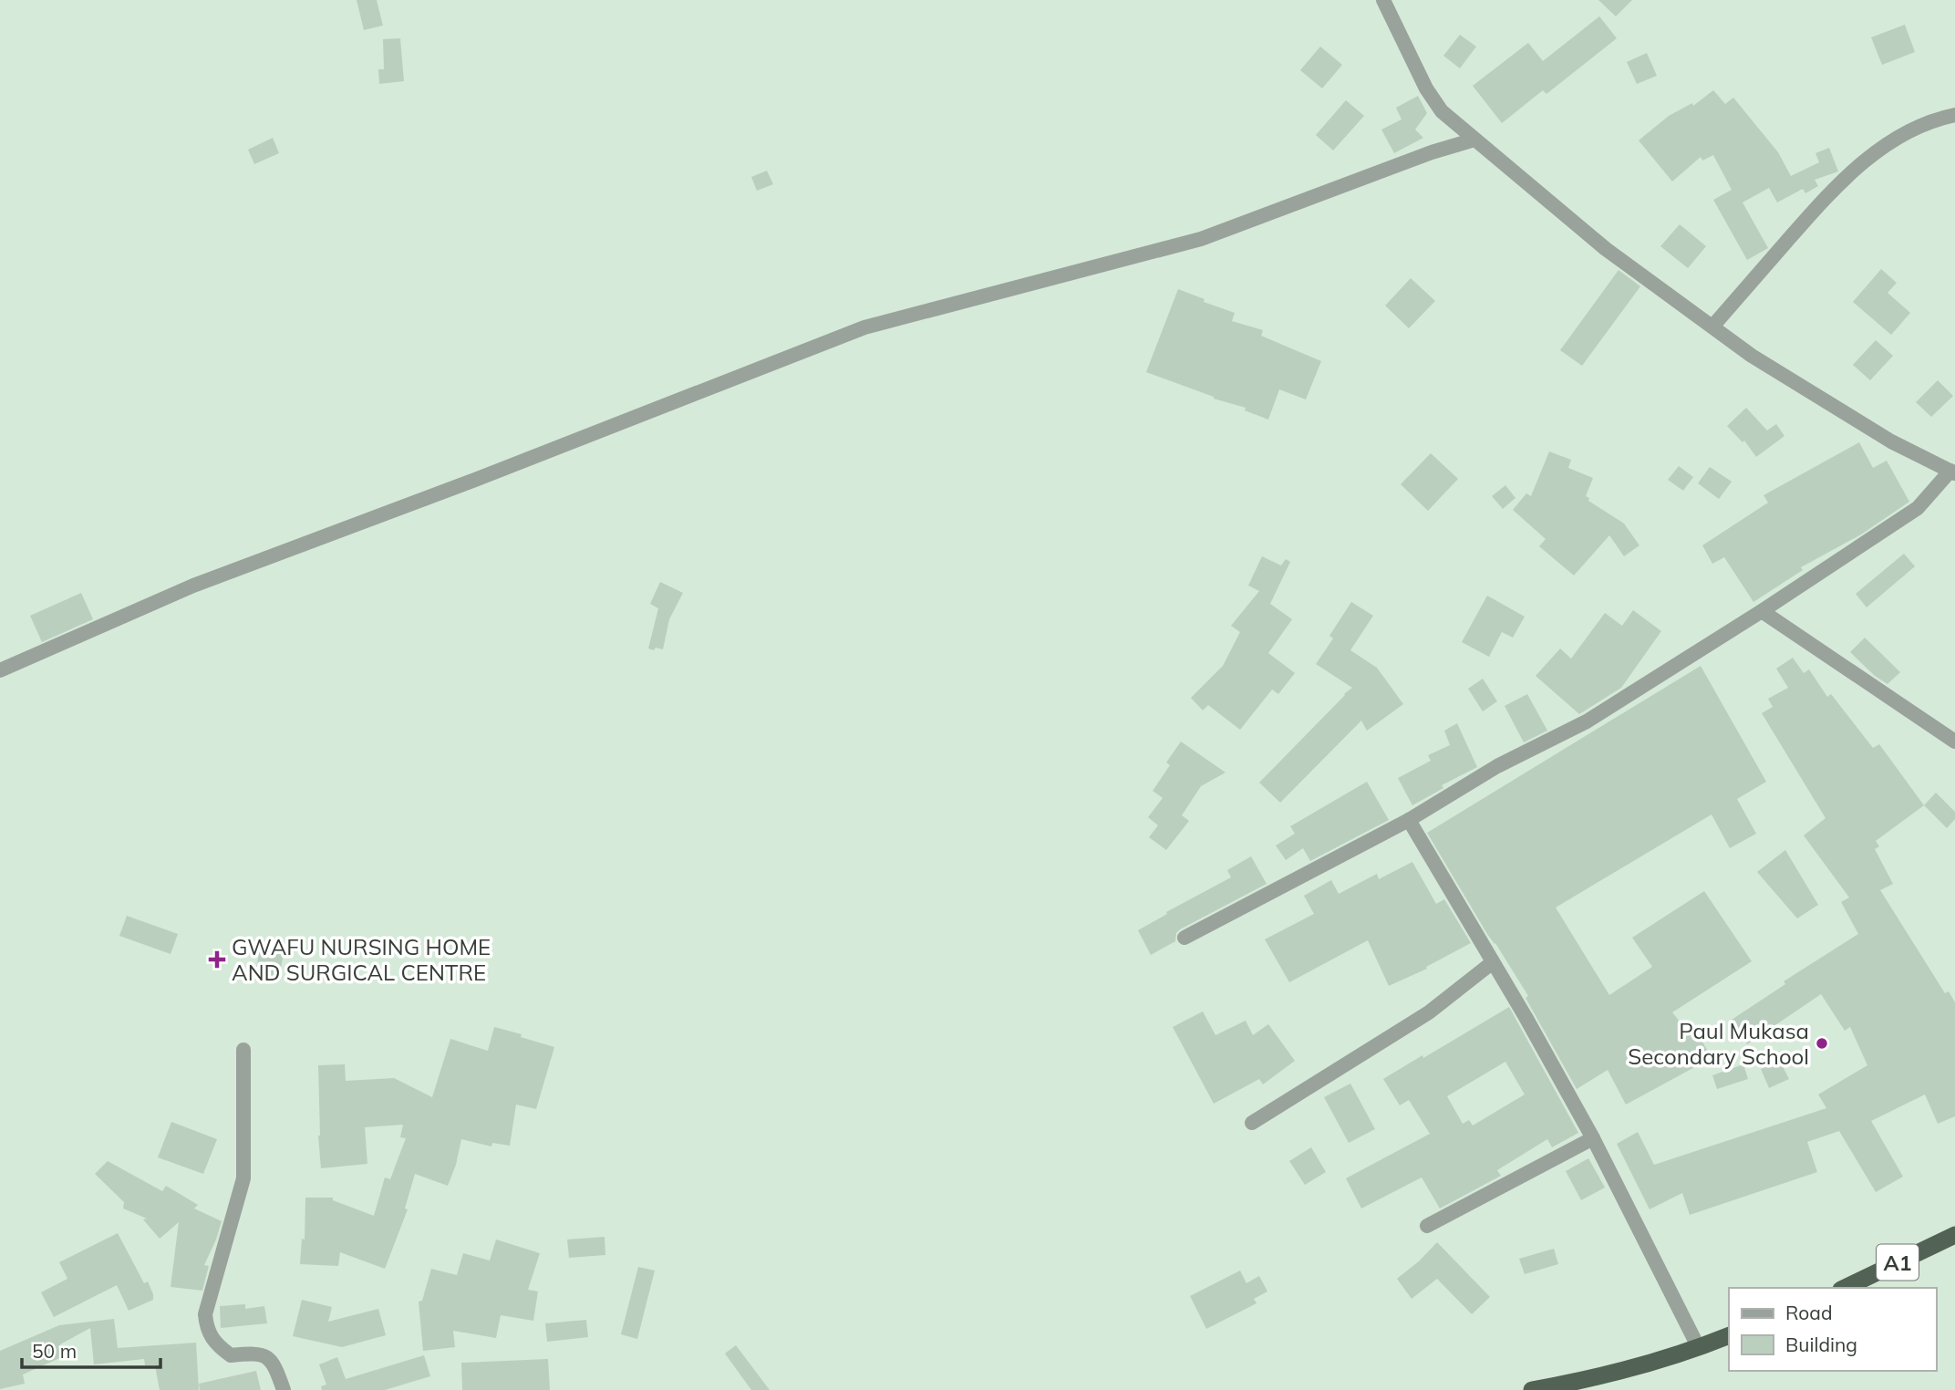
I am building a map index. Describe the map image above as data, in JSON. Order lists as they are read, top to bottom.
{
  "streets": {
    "highway": ["A1"]
  },
  "places": {
    "health": ["GWAFU NURSING HOME AND SURGICAL CENTRE"],
    "other": ["Paul Mukasa Secondary School"]
  },
  "legend": ["Road", "Building"],
  "scale_bar": "50 m"
}
